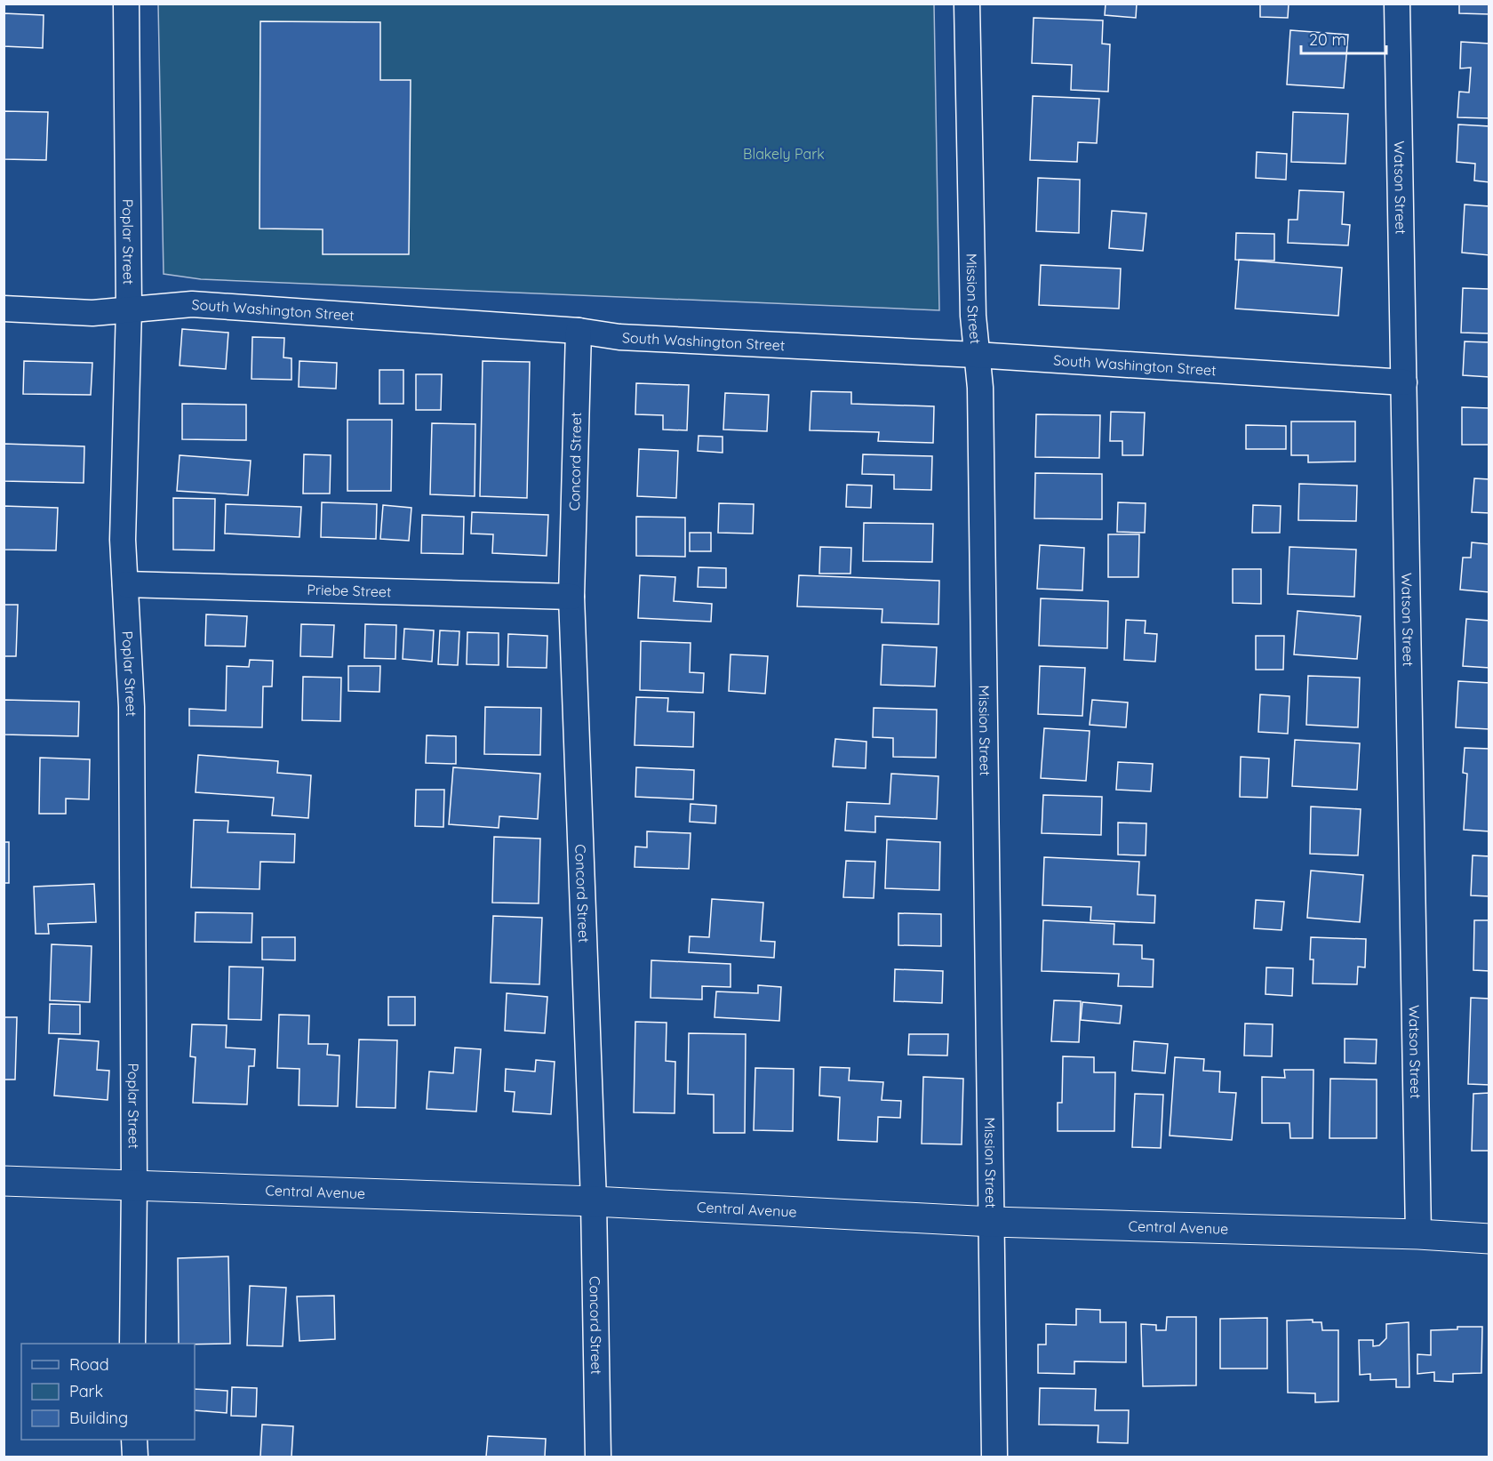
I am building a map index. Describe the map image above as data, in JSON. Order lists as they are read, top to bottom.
{
  "streets": {
    "street": [
      "Watson Street",
      "Poplar Street",
      "Mission Street",
      "South Washington Street",
      "Concord Street",
      "Priebe Street",
      "Central Avenue"
    ]
  },
  "crossings": [
    ["Watson Street", "South Washington Street"],
    ["Watson Street", "Central Avenue"],
    ["Poplar Street", "South Washington Street"],
    ["Poplar Street", "Priebe Street"],
    ["Poplar Street", "Central Avenue"],
    ["Mission Street", "South Washington Street"],
    ["Mission Street", "Central Avenue"],
    ["South Washington Street", "Concord Street"],
    ["Concord Street", "Priebe Street"],
    ["Concord Street", "Central Avenue"]
  ],
  "parks": ["Blakely Park"],
  "legend": ["Road", "Park", "Building"],
  "scale_bar": "20 m"
}
